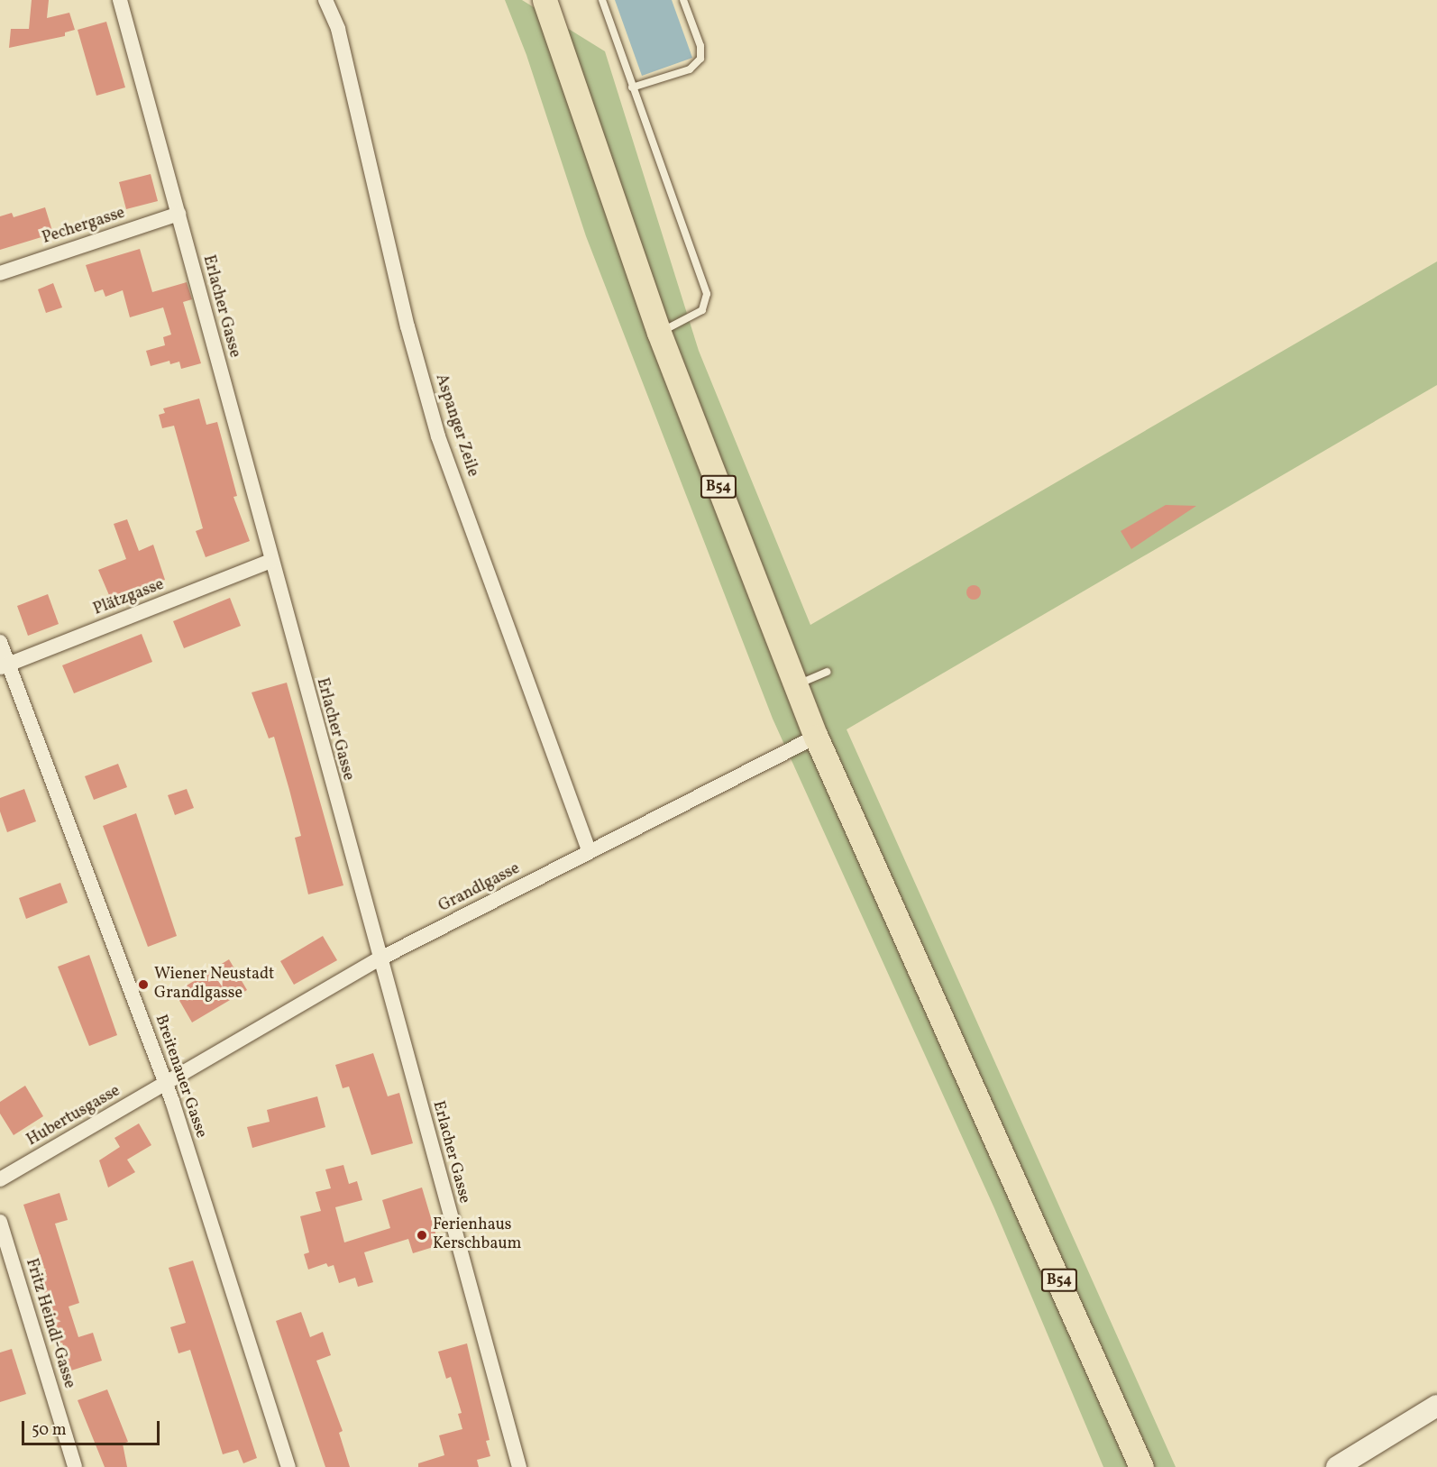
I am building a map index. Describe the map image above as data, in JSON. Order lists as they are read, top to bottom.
{
  "streets": {
    "main road": ["B54"],
    "street": [
      "Pechergasse",
      "Erlacher Gasse",
      "Aspanger Zeile",
      "Plätzgasse",
      "Grandlgasse",
      "Breitenauer Gasse",
      "Hubertusgasse",
      "Fritz Heindl-Gasse"
    ]
  },
  "crossings": [
    ["Pechergasse", "Erlacher Gasse"],
    ["Erlacher Gasse", "Plätzgasse"],
    ["Erlacher Gasse", "Grandlgasse"],
    ["Aspanger Zeile", "Grandlgasse"],
    ["B54", "Grandlgasse"],
    ["Plätzgasse", "Breitenauer Gasse"],
    ["Grandlgasse", "Breitenauer Gasse"],
    ["Grandlgasse", "Hubertusgasse"],
    ["Breitenauer Gasse", "Hubertusgasse"]
  ],
  "places": ["Wiener Neustadt Grandlgasse", "Ferienhaus Kerschbaum"],
  "scale_bar": "50 m"
}
